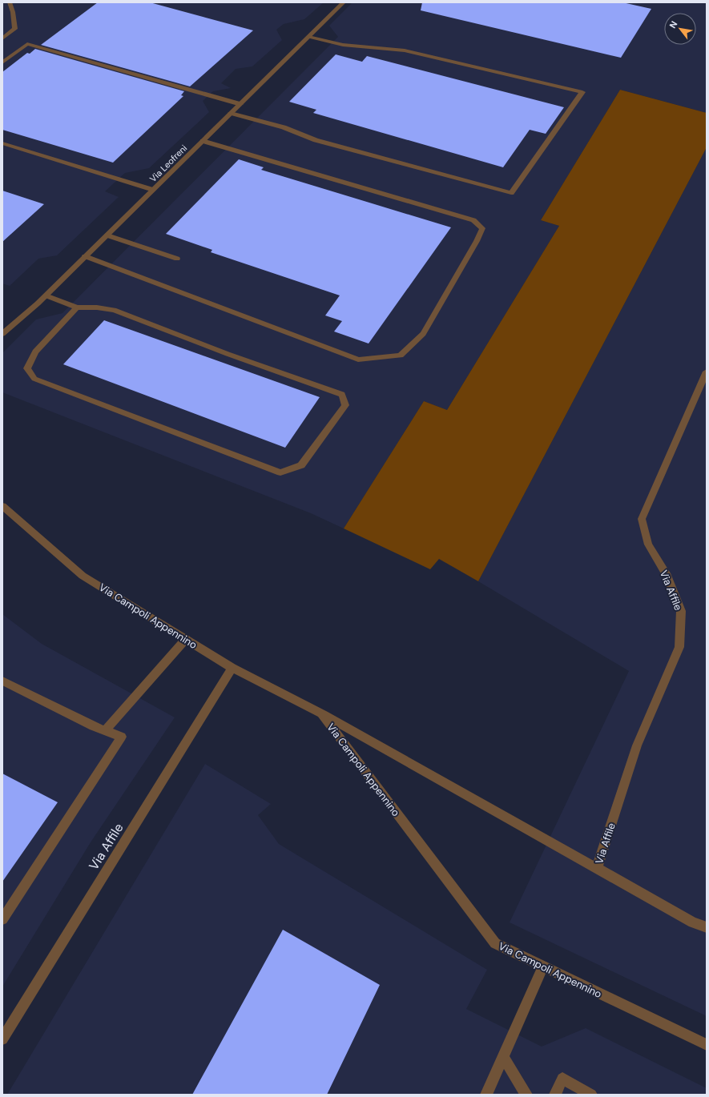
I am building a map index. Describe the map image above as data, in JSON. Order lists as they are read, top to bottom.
{
  "streets": {
    "street": ["Via Leofreni", "Via Affile", "Via Campoli Appennino"]
  },
  "crossings": [
    ["Via Affile", "Via Campoli Appennino"]
  ],
  "north": "top left"
}
